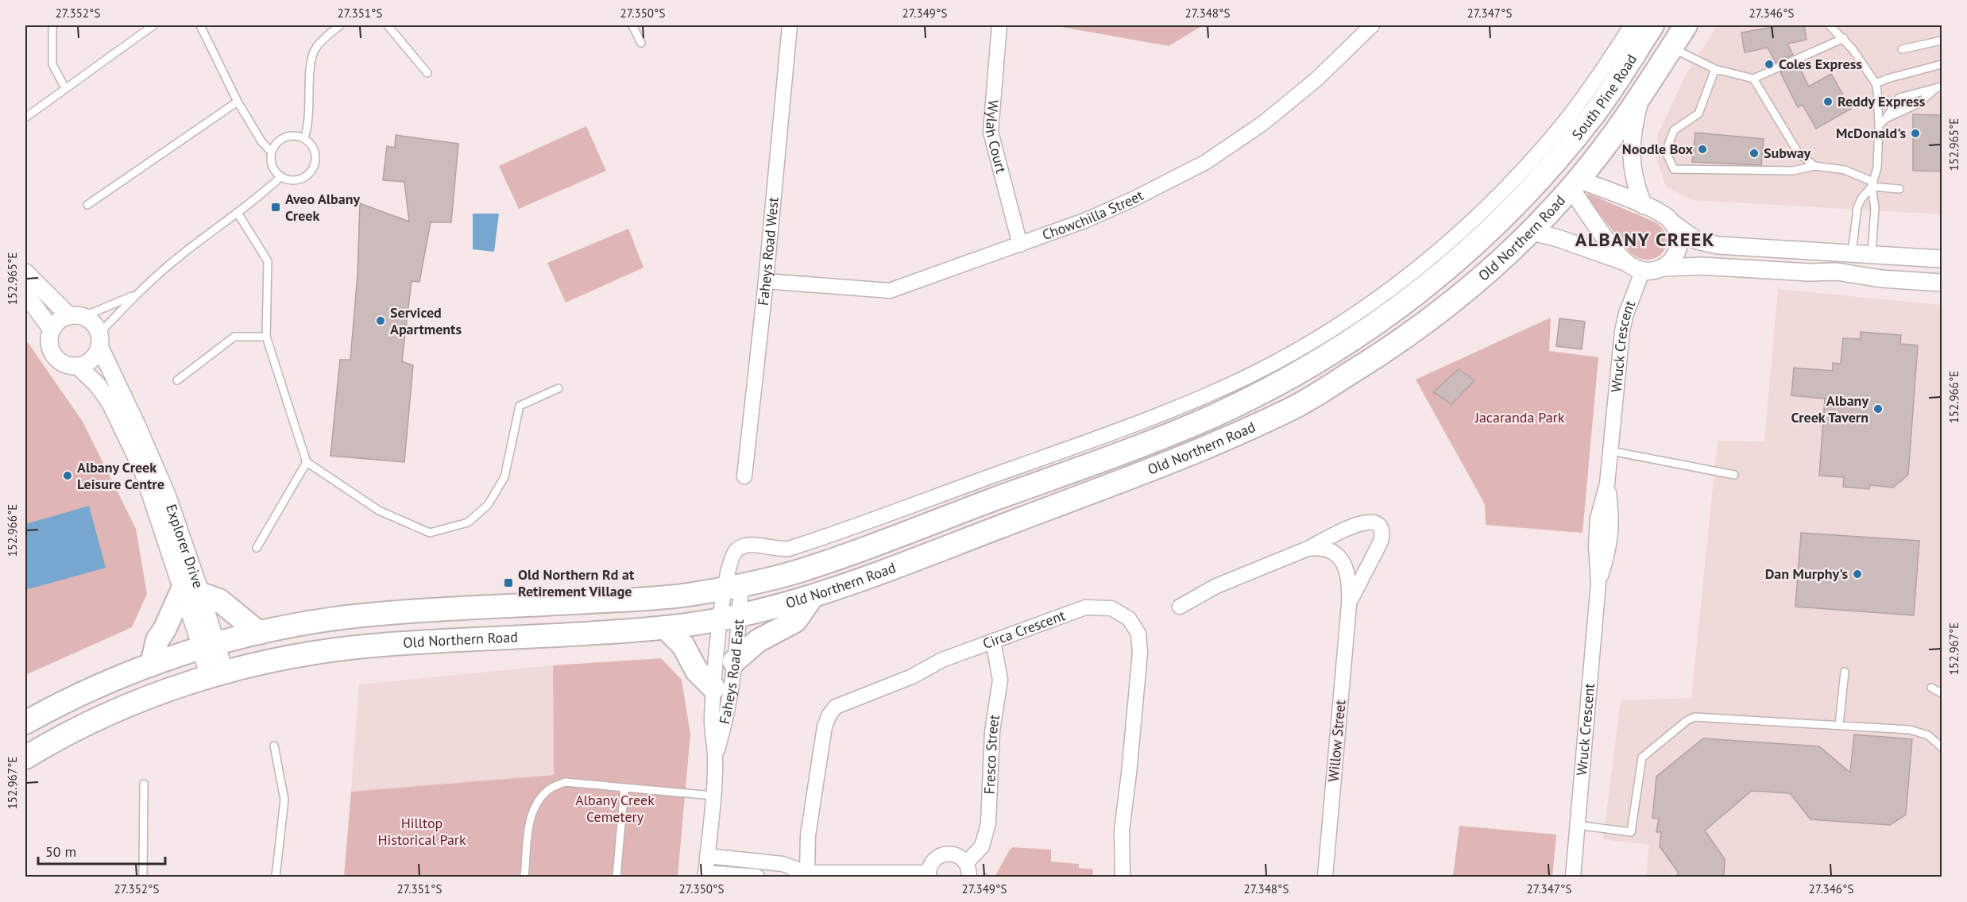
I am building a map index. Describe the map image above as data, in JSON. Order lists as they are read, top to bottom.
{
  "streets": {
    "highway": ["South Pine Road", "Old Northern Road"],
    "street": [
      "Wylah Court",
      "Chowchilla Street",
      "Faheys Road West",
      "Wruck Crescent",
      "Explorer Drive",
      "Circa Crescent",
      "Faheys Road East",
      "Willow Street",
      "Fresco Street"
    ]
  },
  "crossings": [
    ["South Pine Road", "Old Northern Road"],
    ["Wylah Court", "Chowchilla Street"],
    ["Chowchilla Street", "Faheys Road West"],
    ["Old Northern Road", "Wruck Crescent"],
    ["Old Northern Road", "Explorer Drive"],
    ["Old Northern Road", "Faheys Road East"],
    ["Circa Crescent", "Fresco Street"]
  ],
  "districts": ["ALBANY CREEK"],
  "parks": ["Jacaranda Park", "Albany Creek Cemetery", "Hilltop Historical Park"],
  "places": {
    "other": [
      "Coles Express",
      "Reddy Express",
      "McDonald's",
      "Noodle Box",
      "Subway",
      "Serviced Apartments",
      "Albany Creek Tavern",
      "Albany Creek Leisure Centre",
      "Dan Murphy's"
    ],
    "transit": ["Aveo Albany Creek", "Old Northern Rd at Retirement Village"]
  },
  "scale_bar": "50 m",
  "coordinates": [
    "27.352°S",
    "27.351°S",
    "27.350°S",
    "27.349°S",
    "27.348°S",
    "27.347°S",
    "27.346°S",
    "152.965°E",
    "152.966°E",
    "152.967°E"
  ]
}
